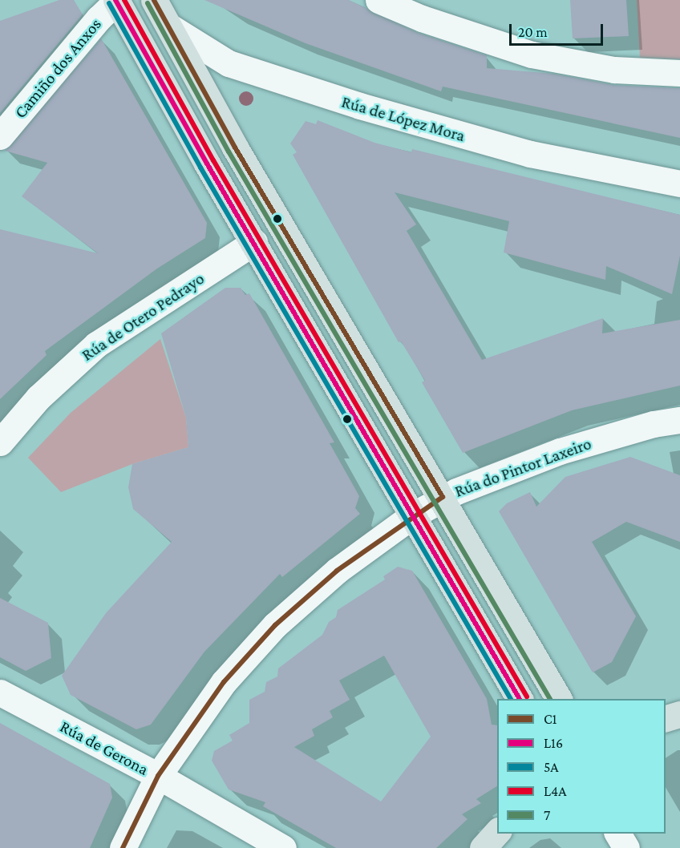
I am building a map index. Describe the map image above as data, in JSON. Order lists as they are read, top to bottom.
{
  "streets": {
    "main road": ["Rúa de López Mora"],
    "street": [
      "Camiño dos Anxos",
      "Rúa de Otero Pedrayo",
      "Rúa do Pintor Laxeiro",
      "Rúa de Gerona"
    ]
  },
  "crossings": [
    ["Rúa do Pintor Laxeiro", "Rúa de Gerona"]
  ],
  "lines": [
    "transit line C1",
    "transit line L16",
    "transit line L4A",
    "transit line 5A",
    "transit line 7"
  ],
  "legend": [
    "C1",
    "L16",
    "5A",
    "L4A",
    "7"
  ],
  "scale_bar": "20 m"
}
